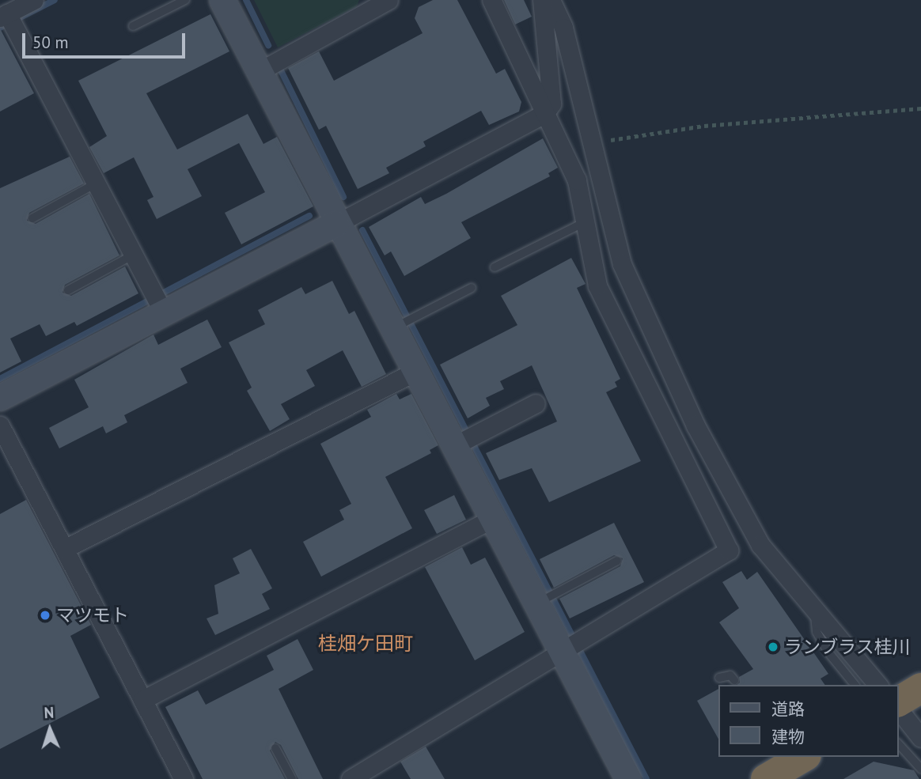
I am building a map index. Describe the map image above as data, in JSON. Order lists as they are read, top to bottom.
{
  "districts": ["桂畑ケ田町"],
  "places": ["マツモト", "ランブラス桂川"],
  "legend": ["道路", "建物"],
  "scale_bar": "50 m",
  "north": "top"
}
